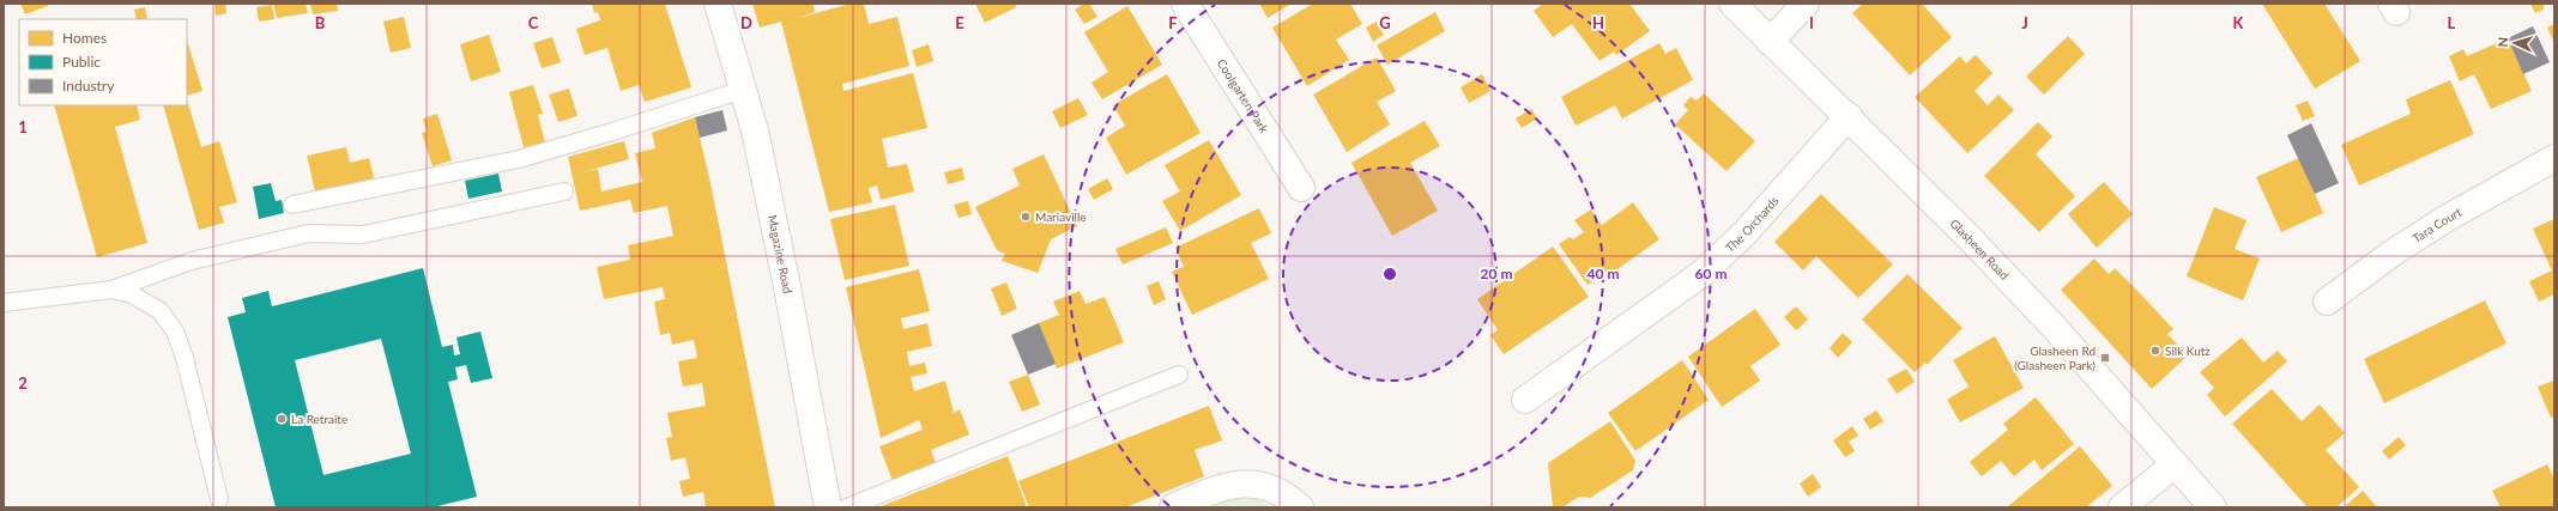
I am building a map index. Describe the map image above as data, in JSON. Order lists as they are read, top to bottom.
{
  "streets": {
    "main road": [
      "Coolgarten Park",
      "The Orchards",
      "Tara Court",
      "Glasheen Road",
      "Magazine Road"
    ]
  },
  "crossings": [
    ["The Orchards", "Glasheen Road"]
  ],
  "places": {
    "other": ["Mariaville", "Silk Kutz", "La Retraite"],
    "transit": ["Glasheen Rd (Glasheen Park)"]
  },
  "legend": ["Homes", "Public", "Industry"],
  "north": "left",
  "grid": {
    "columns": [
      "B",
      "C",
      "D",
      "E",
      "F",
      "G",
      "H",
      "I",
      "J",
      "K",
      "L"
    ],
    "rows": ["1", "2"]
  },
  "rings": ["20 m", "40 m", "60 m"]
}
